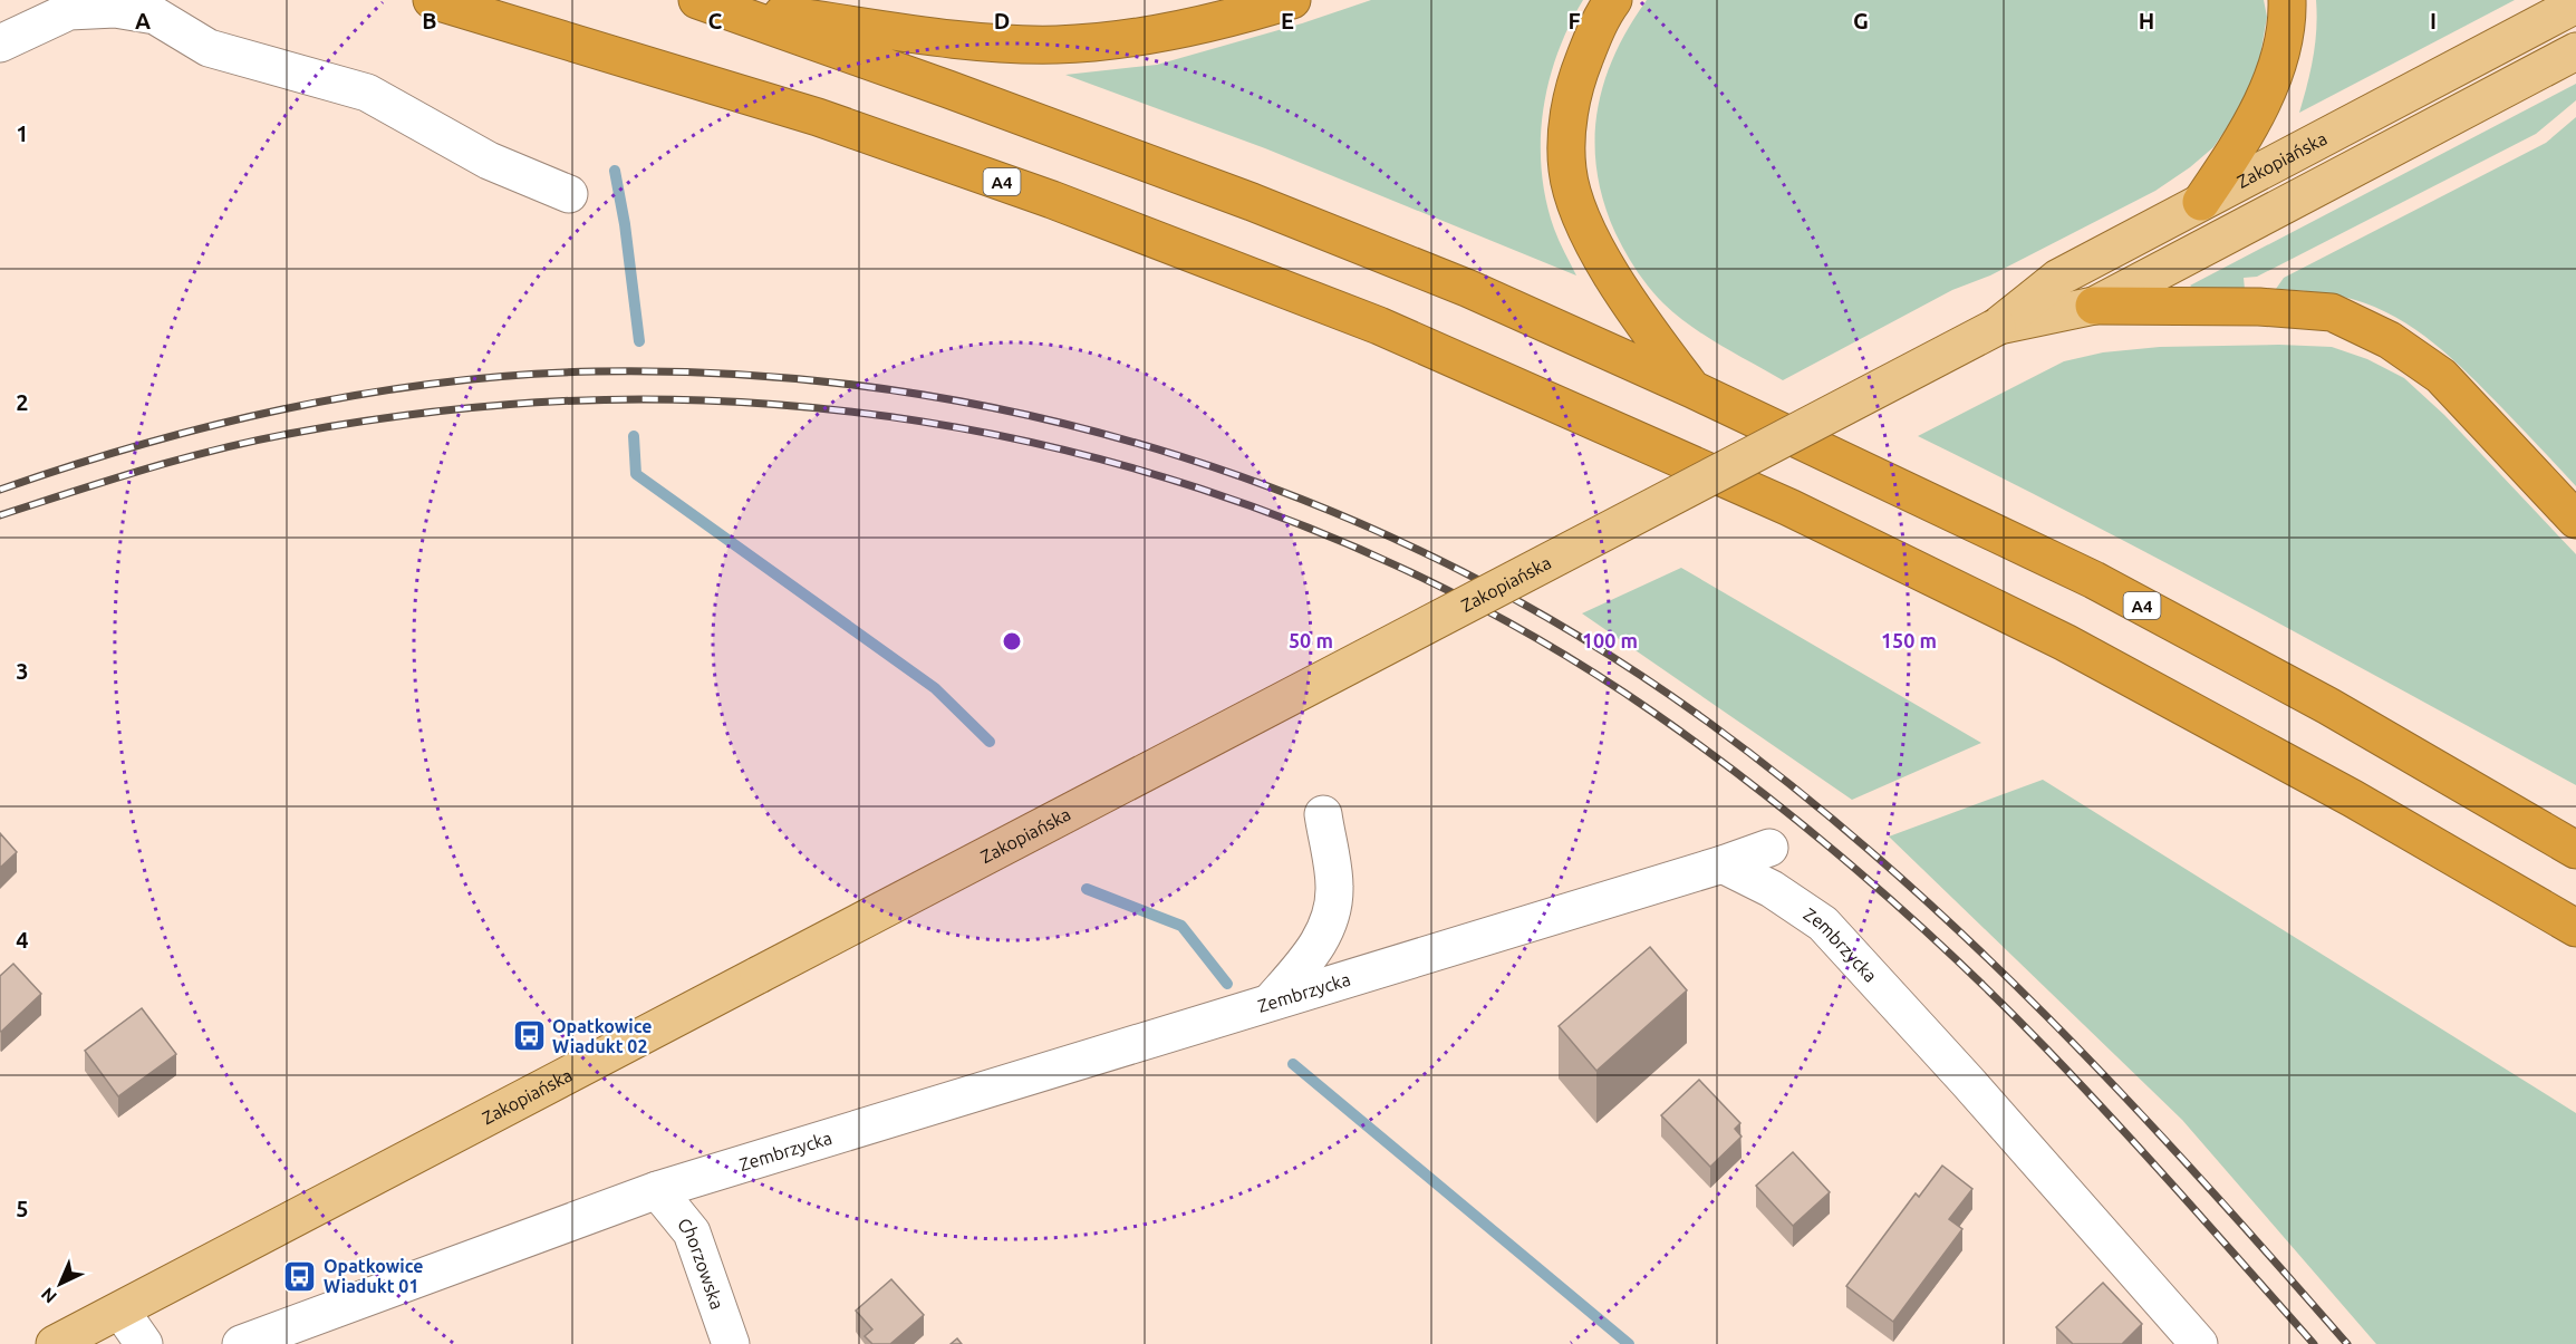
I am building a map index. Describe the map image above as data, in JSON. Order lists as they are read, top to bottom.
{
  "streets": {
    "highway": ["A4"],
    "main road": ["Zakopiańska"],
    "street": ["Zembrzycka", "Chorzowska"]
  },
  "crossings": [
    ["Zembrzycka", "Chorzowska"]
  ],
  "places": {
    "bus stop": ["Opatkowice Wiadukt 02", "Opatkowice Wiadukt 01"]
  },
  "north": "bottom left",
  "grid": {
    "columns": [
      "A",
      "B",
      "C",
      "D",
      "E",
      "F",
      "G",
      "H",
      "I"
    ],
    "rows": [
      "1",
      "2",
      "3",
      "4",
      "5"
    ]
  },
  "rings": ["50 m", "100 m", "150 m"]
}
